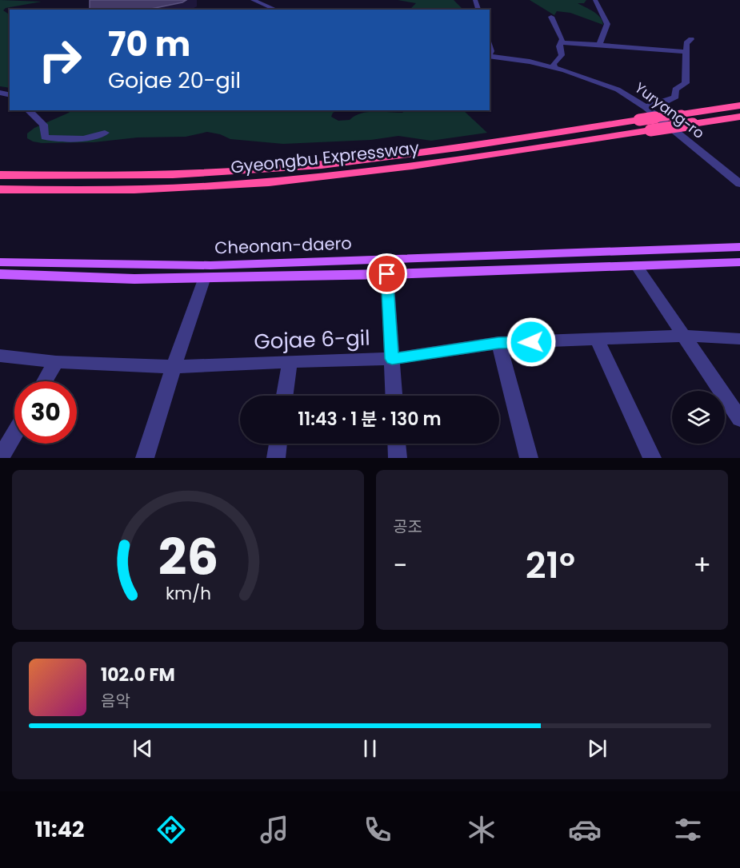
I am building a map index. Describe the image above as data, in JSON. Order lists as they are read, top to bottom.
{
  "streets": {
    "highway": ["Gyeongbu Expressway"],
    "main road": ["Cheonan-daero"],
    "street": ["Yuryang-ro", "Gojae 6-gil"]
  },
  "page": {
    "turn": ["70 m", "Gojae 20-gil"],
    "limit": "30",
    "trip": "11:43 · 1 분 · 130 m",
    "tile": "공조",
    "heat": ["−", "21°", "+"],
    "song": ["102.0 FM", "음악"],
    "tabs": "11:42",
    "gauge": ["26", "km/h"]
  }
}
